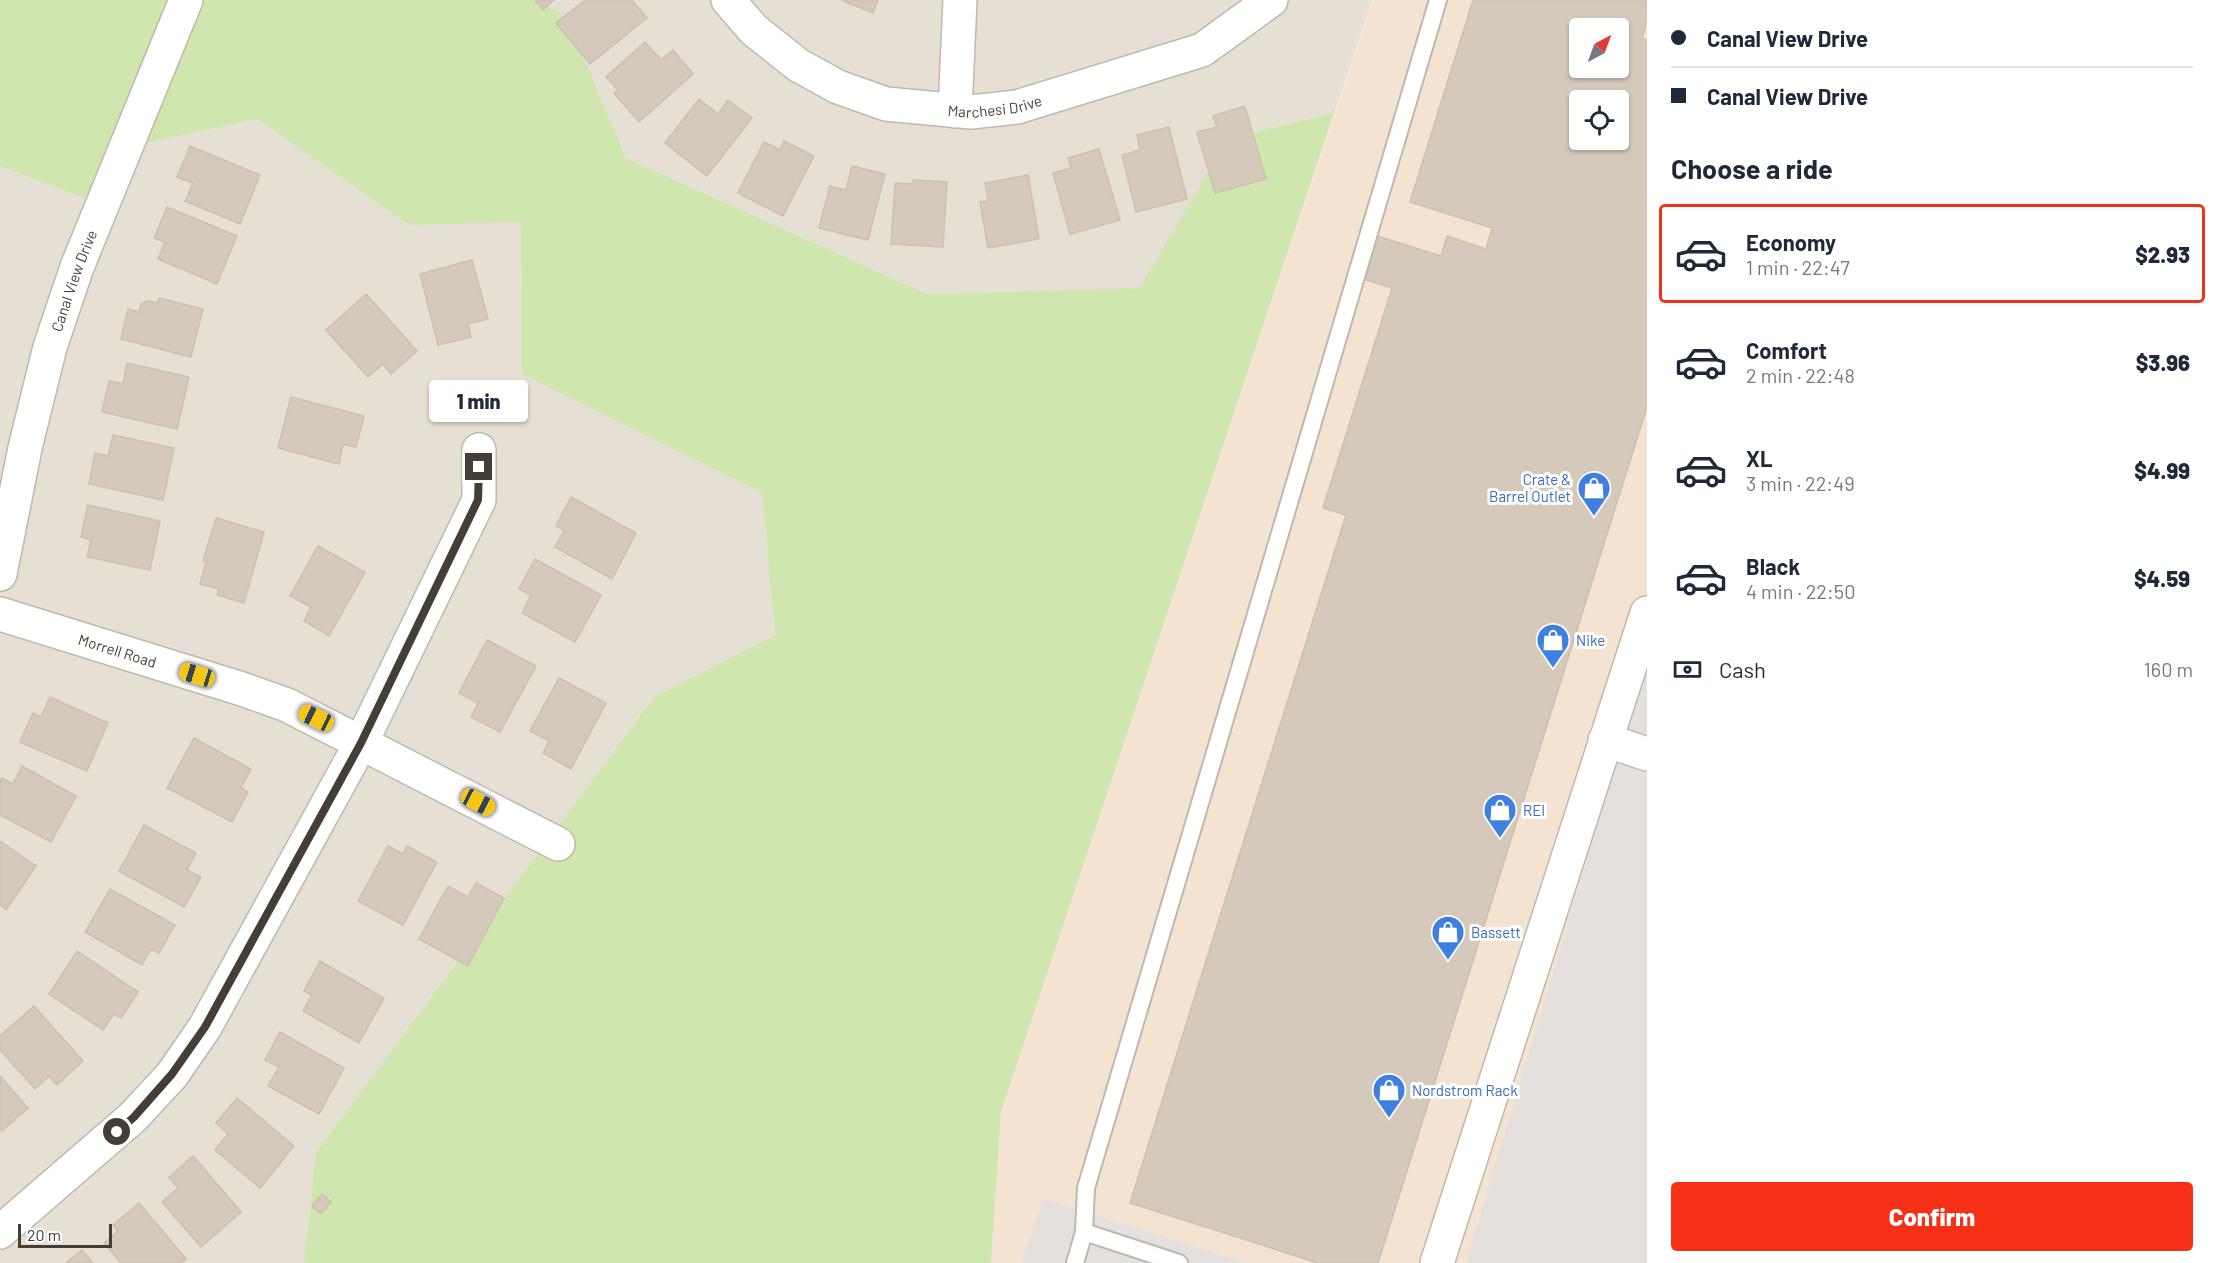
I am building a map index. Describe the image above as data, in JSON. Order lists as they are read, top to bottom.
{
  "streets": {
    "street": ["Marchesi Drive", "Canal View Drive", "Morrell Road"]
  },
  "places": {
    "shop": [
      "Crate & Barrel Outlet",
      "Nike",
      "REI",
      "Bassett",
      "Nordstrom Rack"
    ]
  },
  "scale_bar": "20 m",
  "north": "top right",
  "page": {
    "banner": ["Canal View Drive", "Canal View Drive"],
    "heading": "Choose a ride",
    "list": [
      {
        "name": "Economy",
        "note": "1 min · 22:47",
        "value": "$2.93"
      },
      {
        "name": "Comfort",
        "note": "2 min · 22:48",
        "value": "$3.96"
      },
      {
        "name": "XL",
        "note": "3 min · 22:49",
        "value": "$4.99"
      },
      {
        "name": "Black",
        "note": "4 min · 22:50",
        "value": "$4.59"
      }
    ],
    "bubble": "1 min",
    "pay": ["Cash", "160 m"],
    "buttons": "Confirm",
    "scale": "20 m"
  }
}
